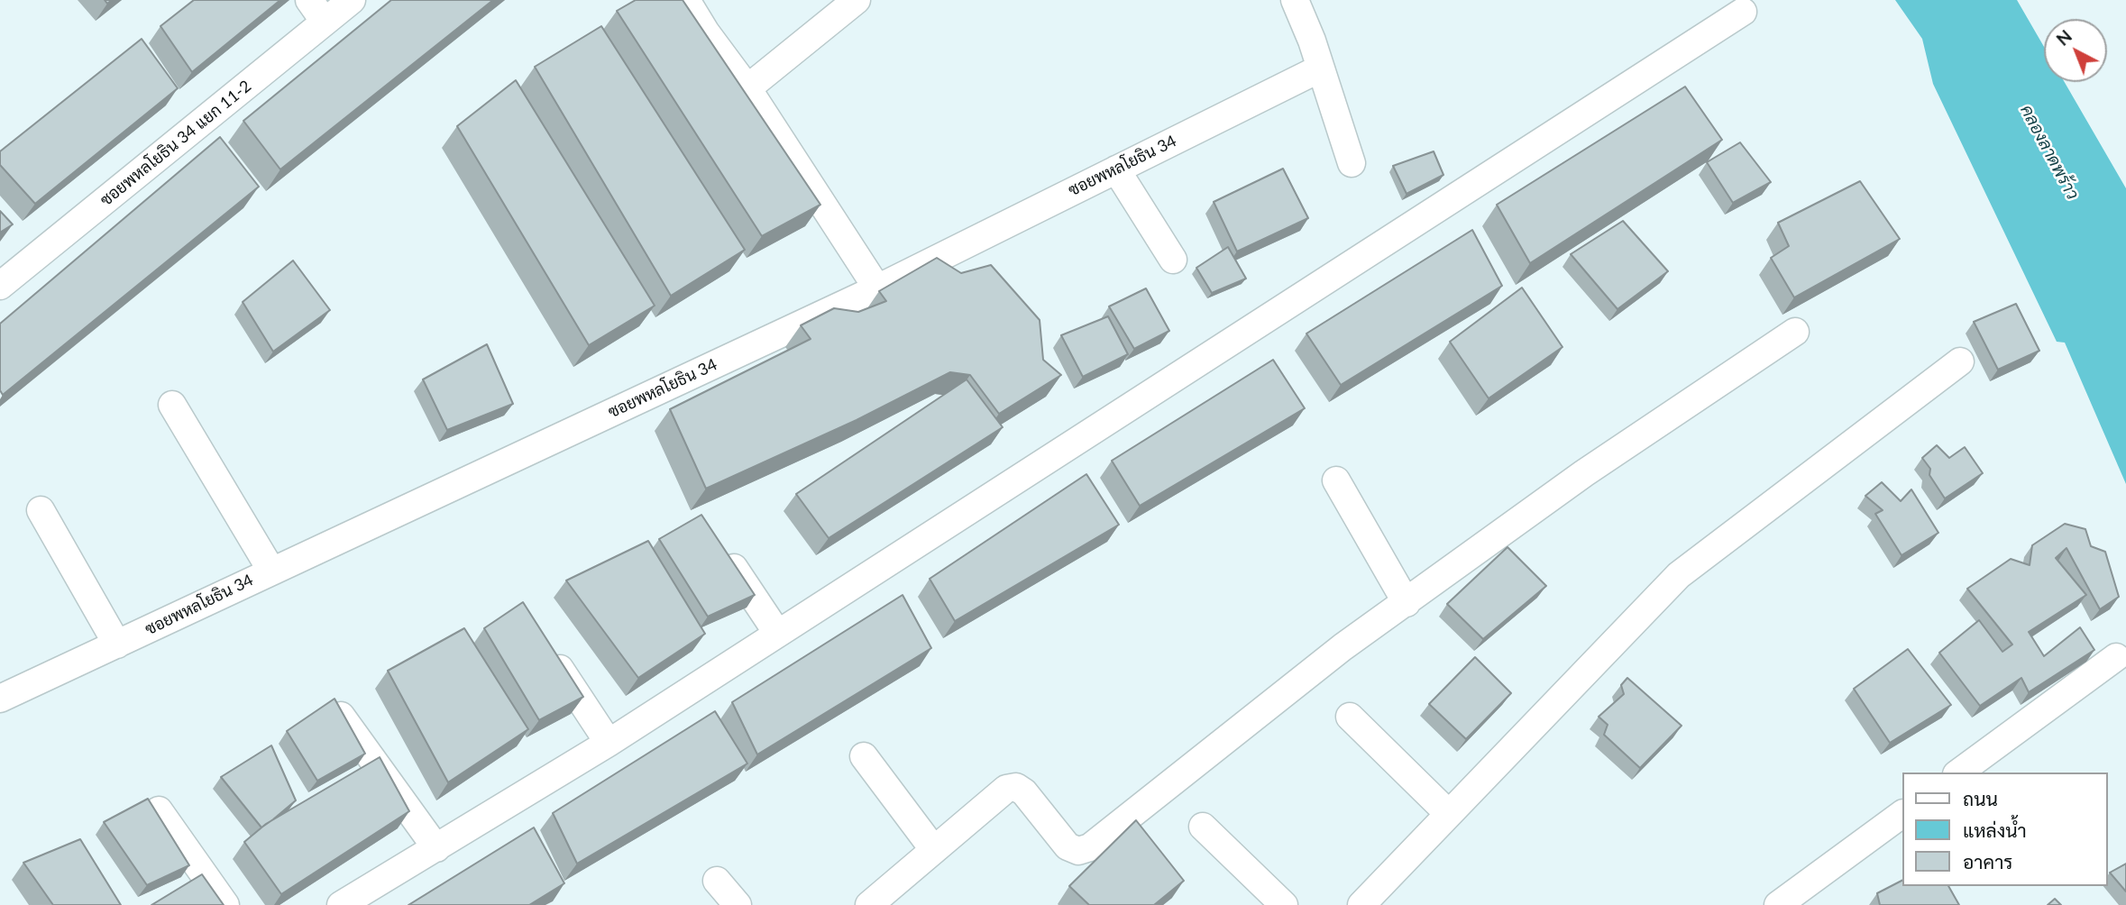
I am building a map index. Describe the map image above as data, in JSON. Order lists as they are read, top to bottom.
{
  "streets": {
    "street": ["ซอยพหลโยธิน 34 แยก 11-2", "ซอยพหลโยธิน 34"]
  },
  "water": ["คลองลาดพร้าว"],
  "legend": ["ถนน", "แหล่งน้ำ", "อาคาร"],
  "north": "top left"
}
